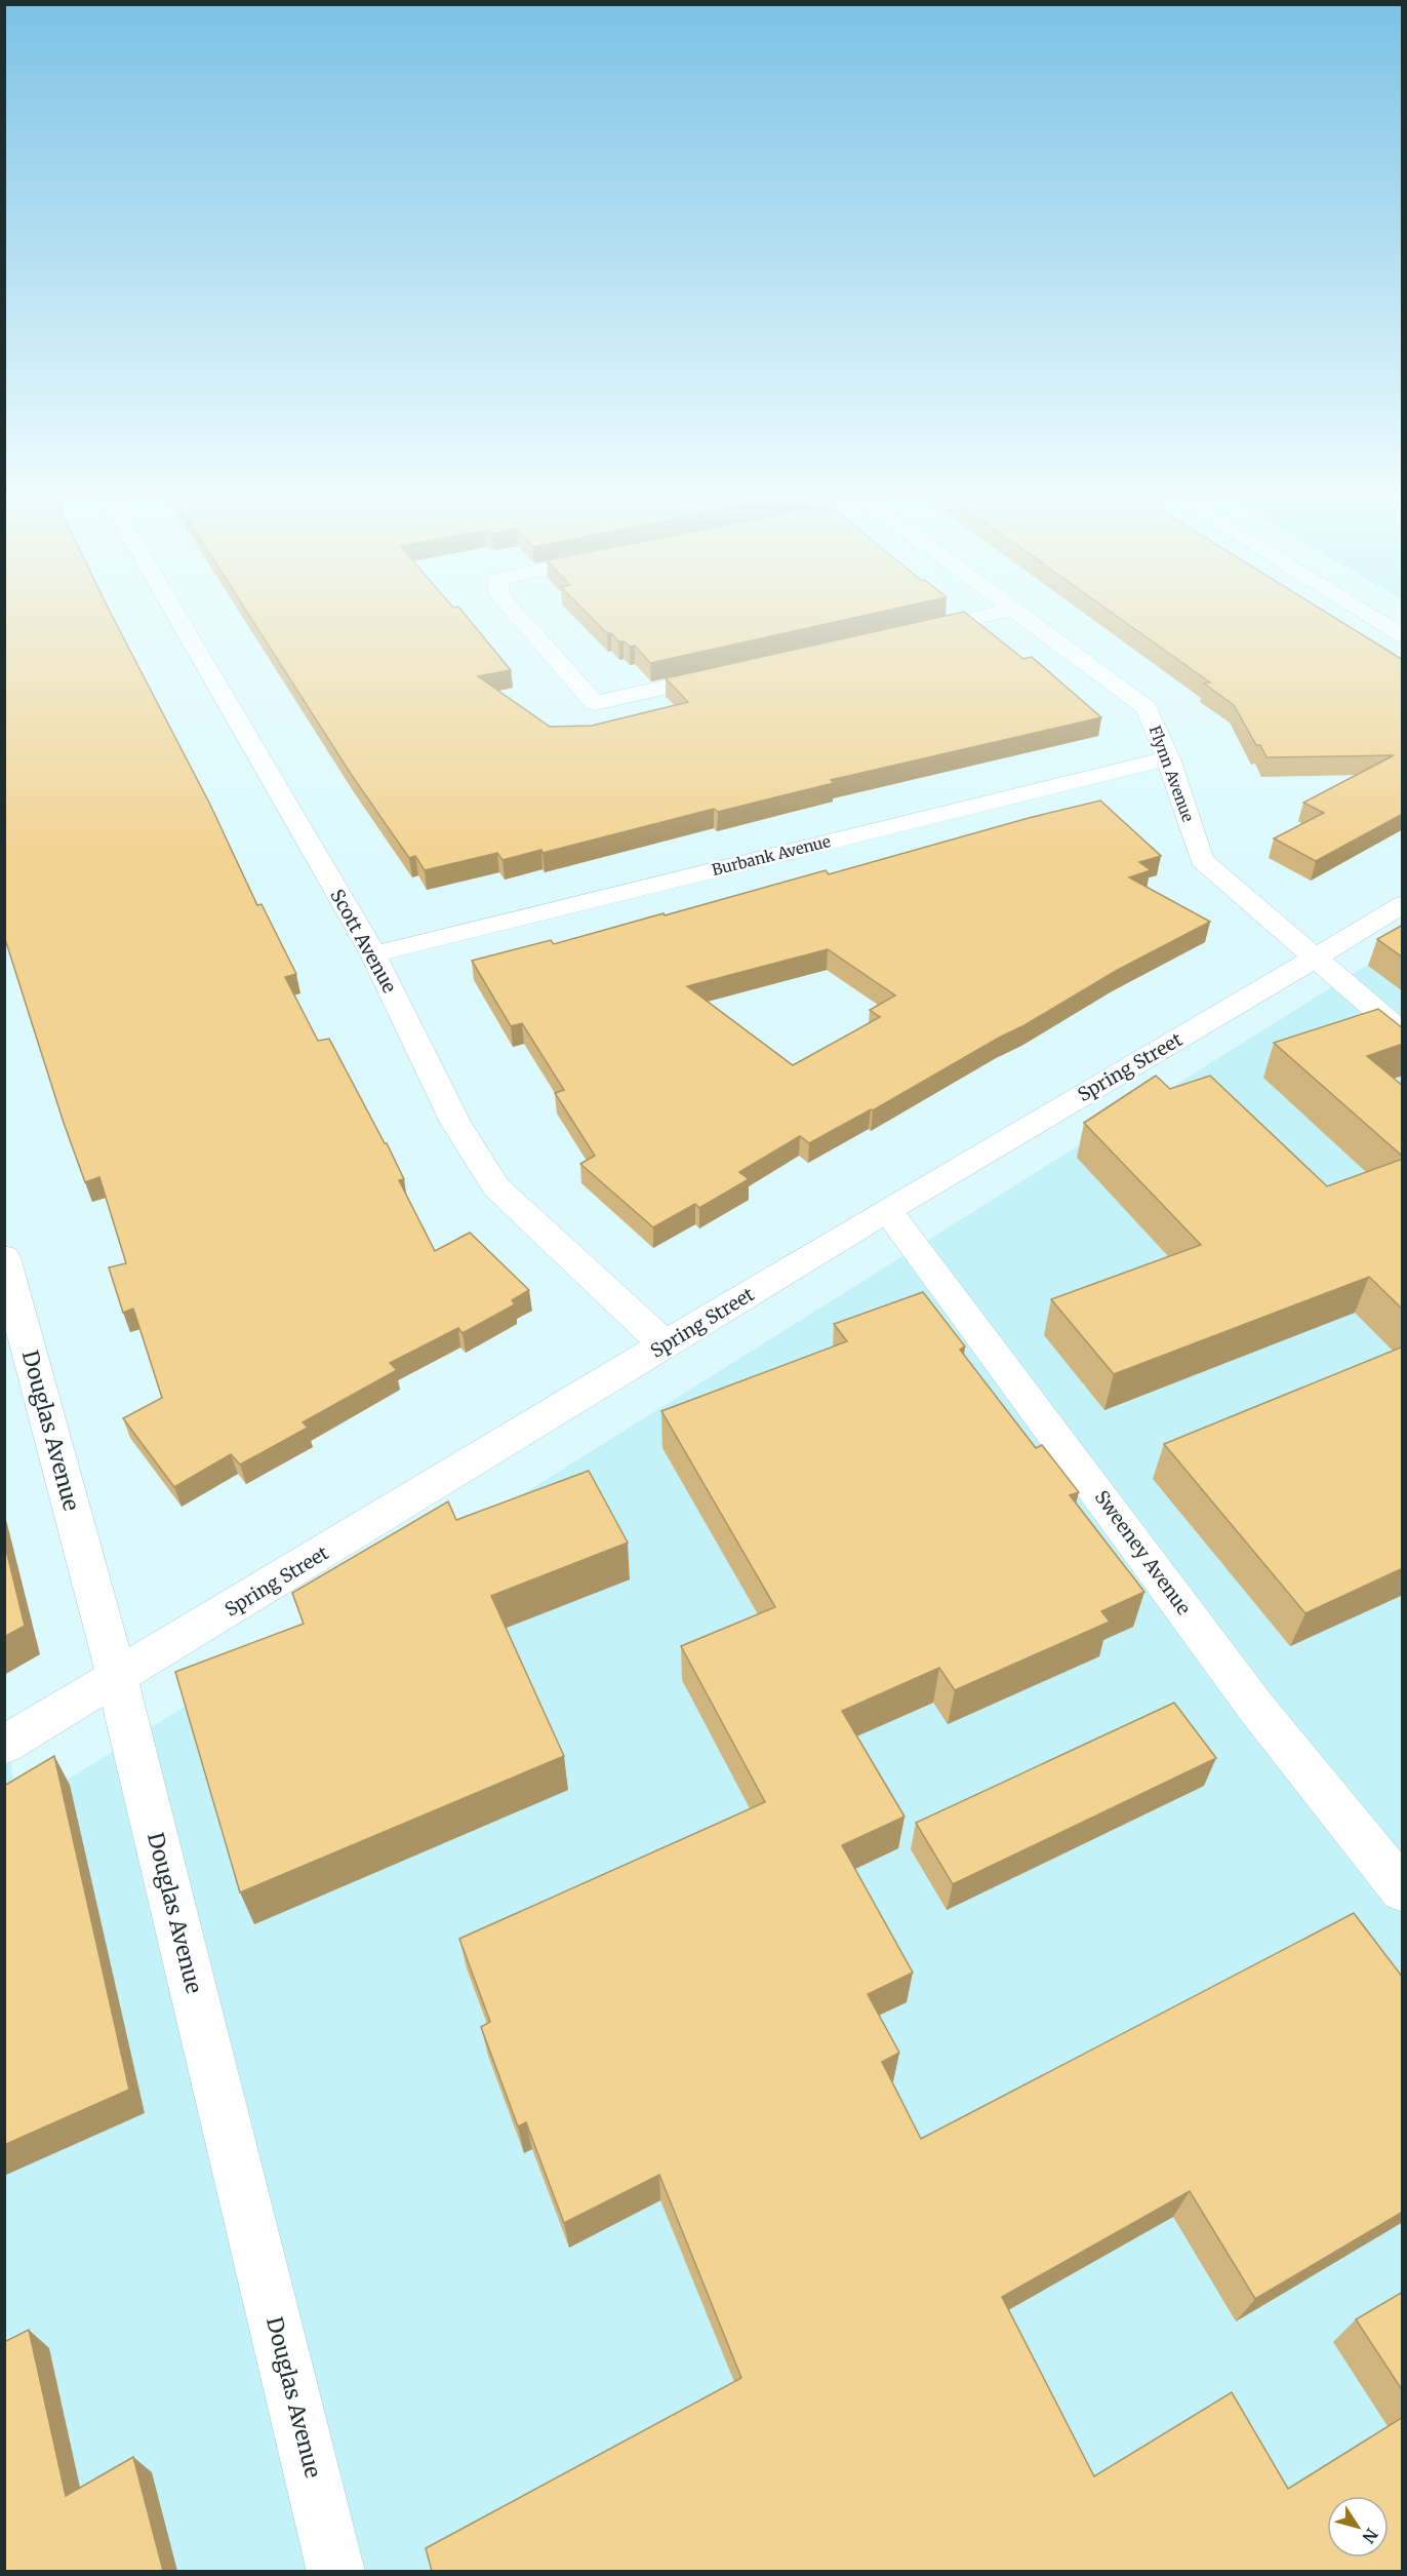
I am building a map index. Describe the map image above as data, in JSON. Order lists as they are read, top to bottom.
{
  "streets": {
    "street": [
      "Flynn Avenue",
      "Burbank Avenue",
      "Scott Avenue",
      "Spring Street",
      "Douglas Avenue",
      "Sweeney Avenue"
    ]
  },
  "crossings": [
    ["Flynn Avenue", "Burbank Avenue"],
    ["Flynn Avenue", "Spring Street"],
    ["Burbank Avenue", "Scott Avenue"],
    ["Scott Avenue", "Spring Street"],
    ["Spring Street", "Douglas Avenue"],
    ["Spring Street", "Sweeney Avenue"]
  ],
  "north": "bottom right"
}
